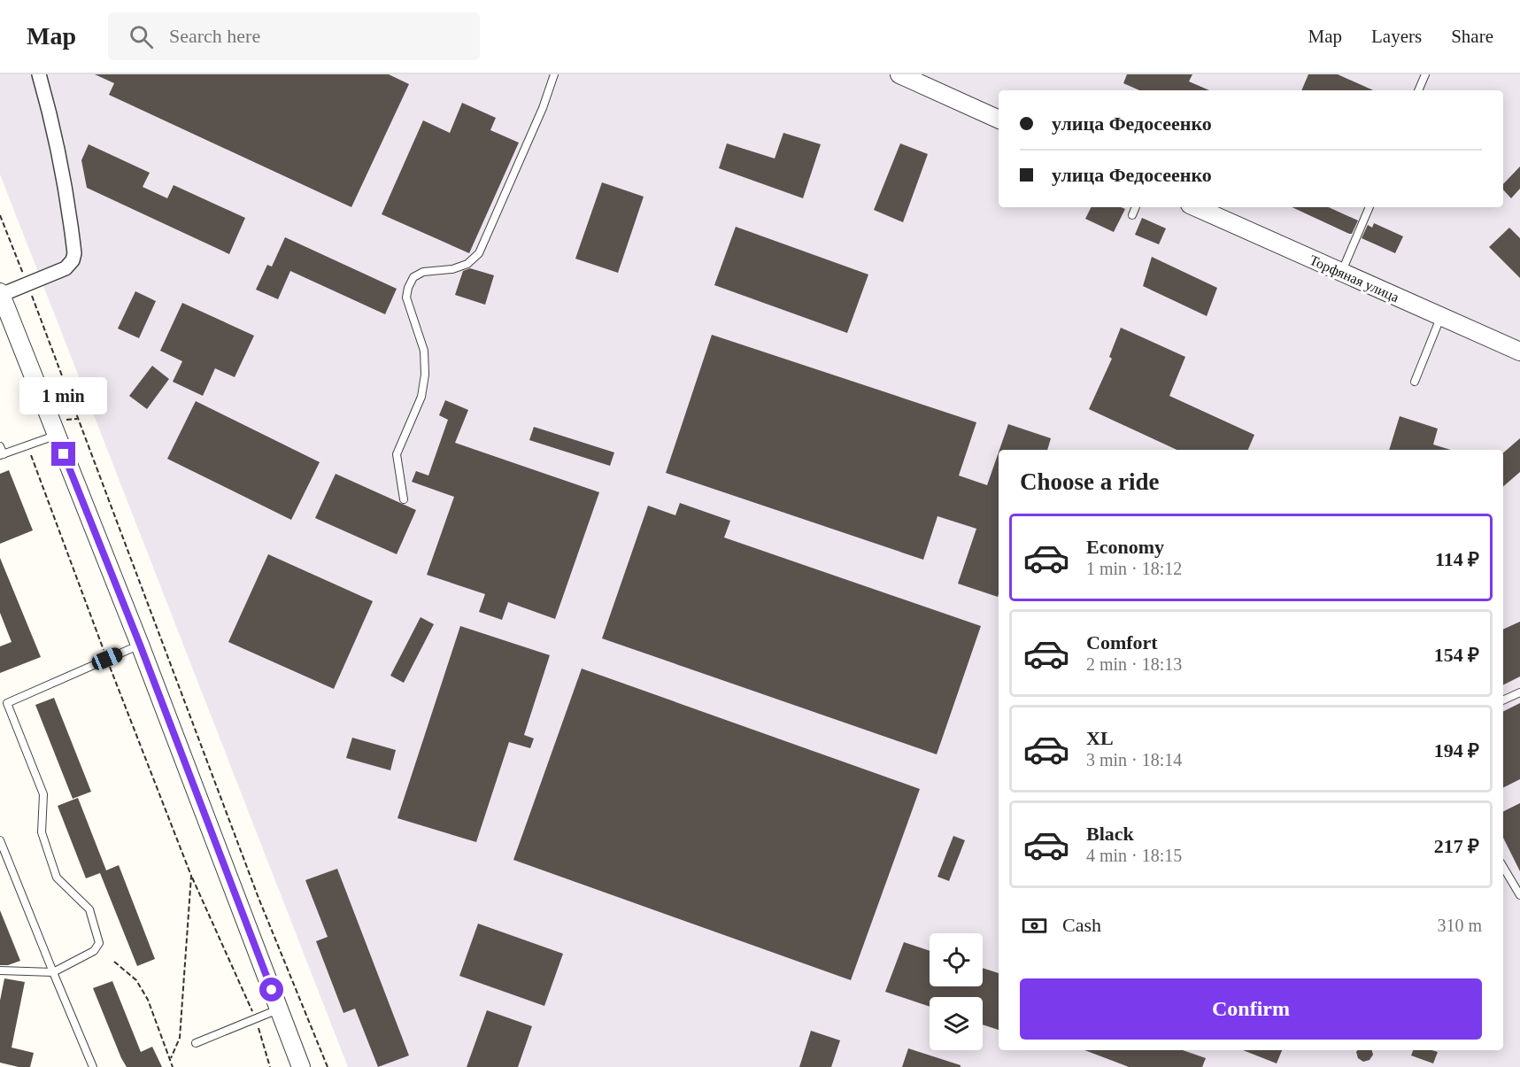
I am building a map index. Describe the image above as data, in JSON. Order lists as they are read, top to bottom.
{
  "streets": {
    "street": ["Торфяная улица"]
  },
  "page": {
    "header": "Map",
    "search": "Search here",
    "nav": ["Map", "Layers", "Share"],
    "banner": ["улица Федосеенко", "улица Федосеенко"],
    "bubble": "1 min",
    "heading": "Choose a ride",
    "list": [
      {
        "name": "Economy",
        "note": "1 min · 18:12",
        "value": "114 ₽"
      },
      {
        "name": "Comfort",
        "note": "2 min · 18:13",
        "value": "154 ₽"
      },
      {
        "name": "XL",
        "note": "3 min · 18:14",
        "value": "194 ₽"
      },
      {
        "name": "Black",
        "note": "4 min · 18:15",
        "value": "217 ₽"
      }
    ],
    "pay": ["Cash", "310 m"],
    "buttons": "Confirm"
  }
}
